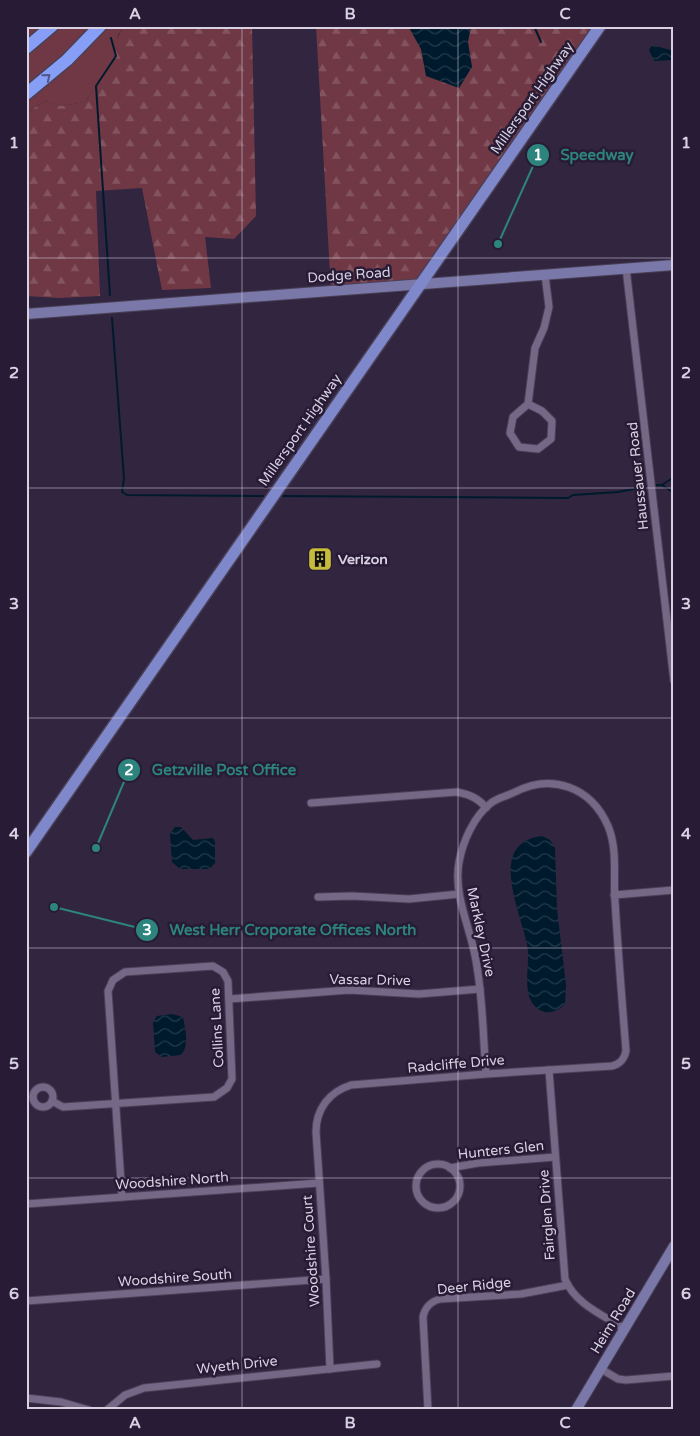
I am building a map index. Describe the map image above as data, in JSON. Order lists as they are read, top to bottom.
{
  "streets": {
    "main road": ["Millersport Highway"],
    "street": [
      "Dodge Road",
      "Haussauer Road",
      "Markley Drive",
      "Vassar Drive",
      "Collins Lane",
      "Radcliffe Drive",
      "Hunters Glen",
      "Woodshire North",
      "Fairglen Drive",
      "Woodshire Court",
      "Woodshire South",
      "Deer Ridge",
      "Heim Road",
      "Wyeth Drive"
    ]
  },
  "crossings": [
    ["Millersport Highway", "Dodge Road"],
    ["Dodge Road", "Haussauer Road"],
    ["Markley Drive", "Vassar Drive"],
    ["Markley Drive", "Radcliffe Drive"],
    ["Vassar Drive", "Collins Lane"],
    ["Collins Lane", "Woodshire North"],
    ["Radcliffe Drive", "Fairglen Drive"],
    ["Radcliffe Drive", "Woodshire Court"],
    ["Hunters Glen", "Fairglen Drive"],
    ["Woodshire North", "Woodshire Court"],
    ["Fairglen Drive", "Deer Ridge"],
    ["Woodshire Court", "Woodshire South"],
    ["Woodshire Court", "Wyeth Drive"]
  ],
  "places": {
    "other": ["Speedway", "Getzville Post Office", "West Herr Croporate Offices North"],
    "building": ["Verizon"]
  },
  "grid": {
    "columns": ["A", "B", "C"],
    "rows": [
      "1",
      "2",
      "3",
      "4",
      "5",
      "6"
    ]
  }
}
